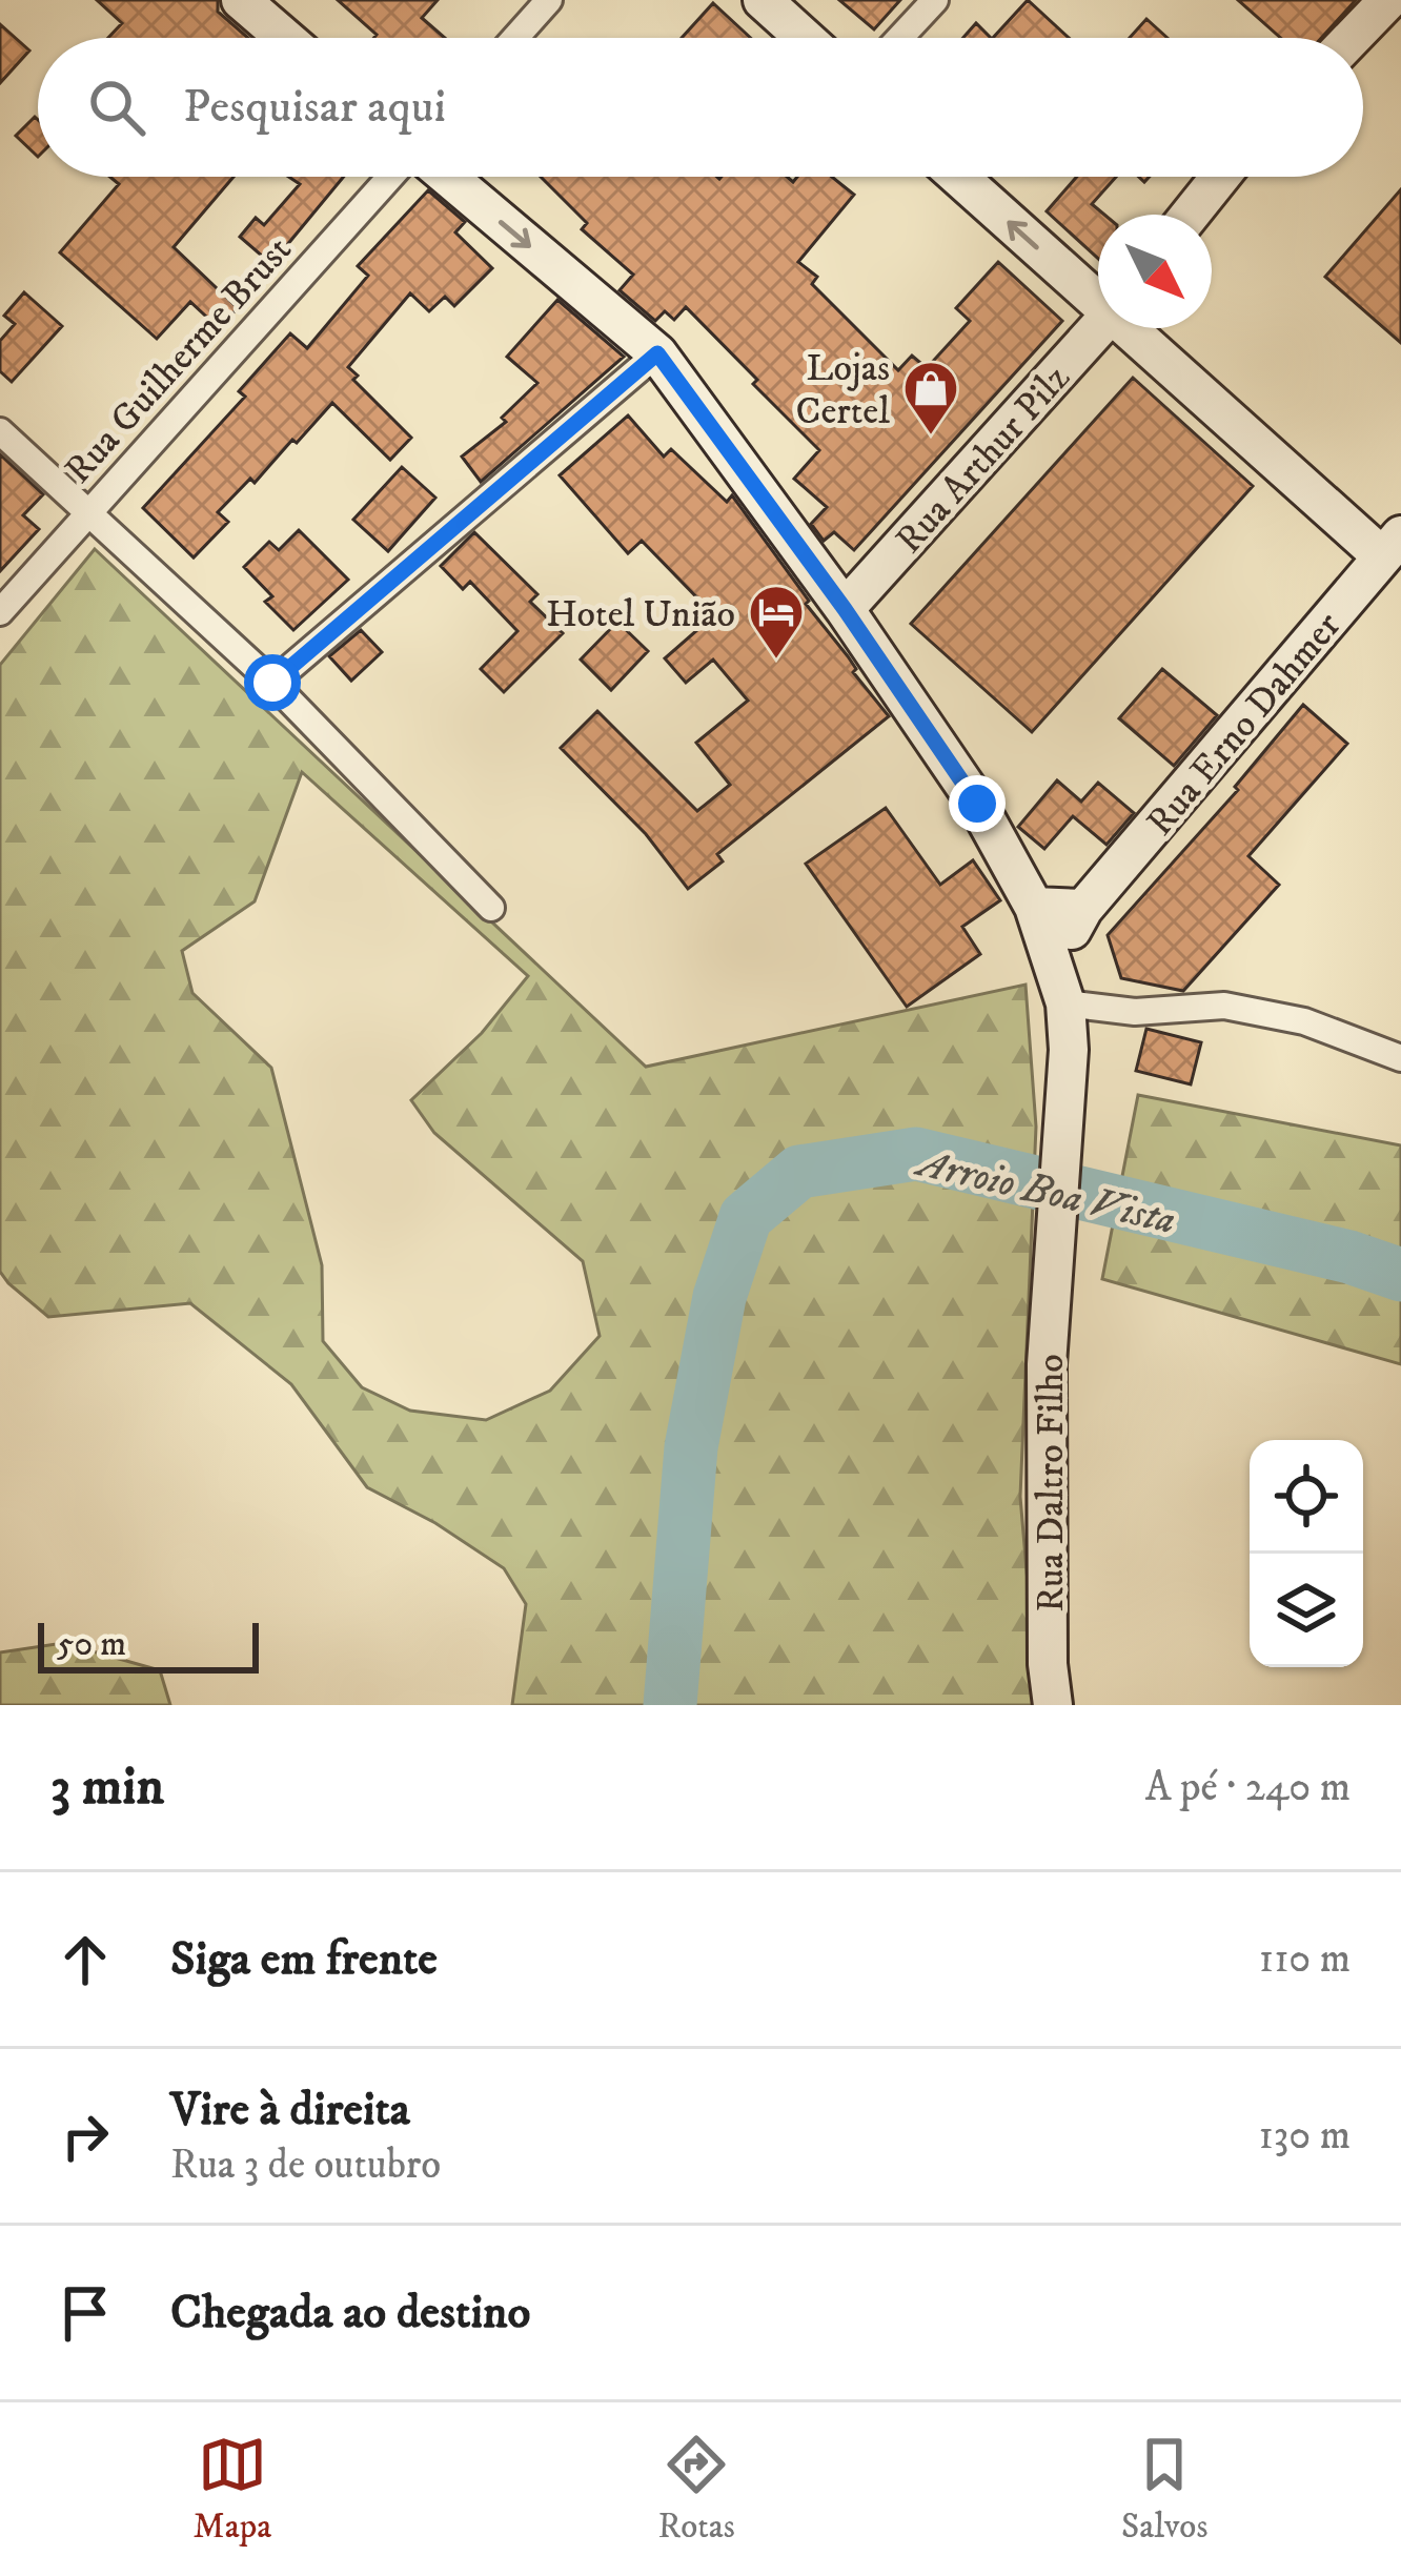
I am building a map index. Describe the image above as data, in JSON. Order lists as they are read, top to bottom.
{
  "streets": {
    "main road": ["Rua Arthur Pilz", "Rua Erno Dahmer", "Rua Daltro Filho"],
    "street": ["Rua Guilherme Brust"]
  },
  "crossings": [
    ["Rua Arthur Pilz", "Rua Daltro Filho"],
    ["Rua Erno Dahmer", "Rua Daltro Filho"]
  ],
  "water": ["Arroio Boa Vista"],
  "places": {
    "shop": ["Lojas Certel"],
    "hotel": ["Hotel União"]
  },
  "scale_bar": "50 m",
  "north": "bottom right",
  "page": {
    "search": "Pesquisar aqui",
    "scale": "50 m",
    "heading": ["3 min", "A pé · 240 m"],
    "list": [
      ["Siga em frente", "110 m"],
      ["Vire à direita", "Rua 3 de outubro", "130 m"],
      "Chegada ao destino"
    ],
    "nav": ["Mapa", "Rotas", "Salvos"]
  }
}
